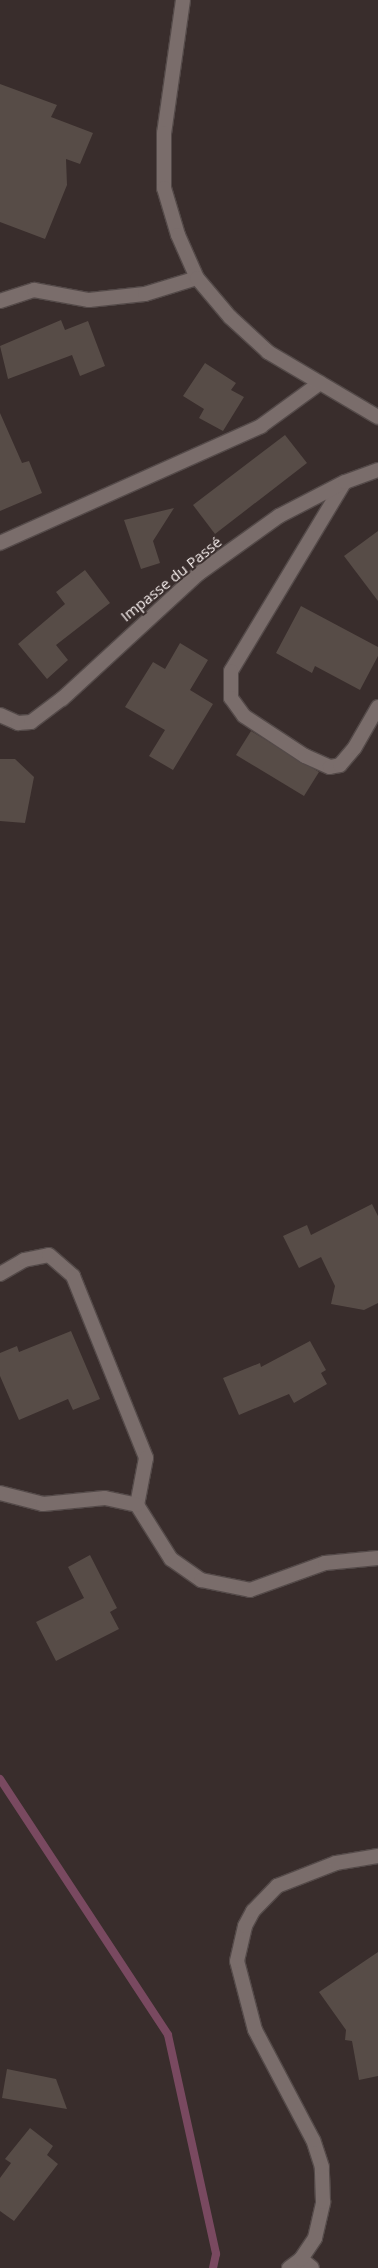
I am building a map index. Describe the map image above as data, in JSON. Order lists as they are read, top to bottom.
{
  "streets": {
    "street": ["Impasse du Passé"]
  }
}
